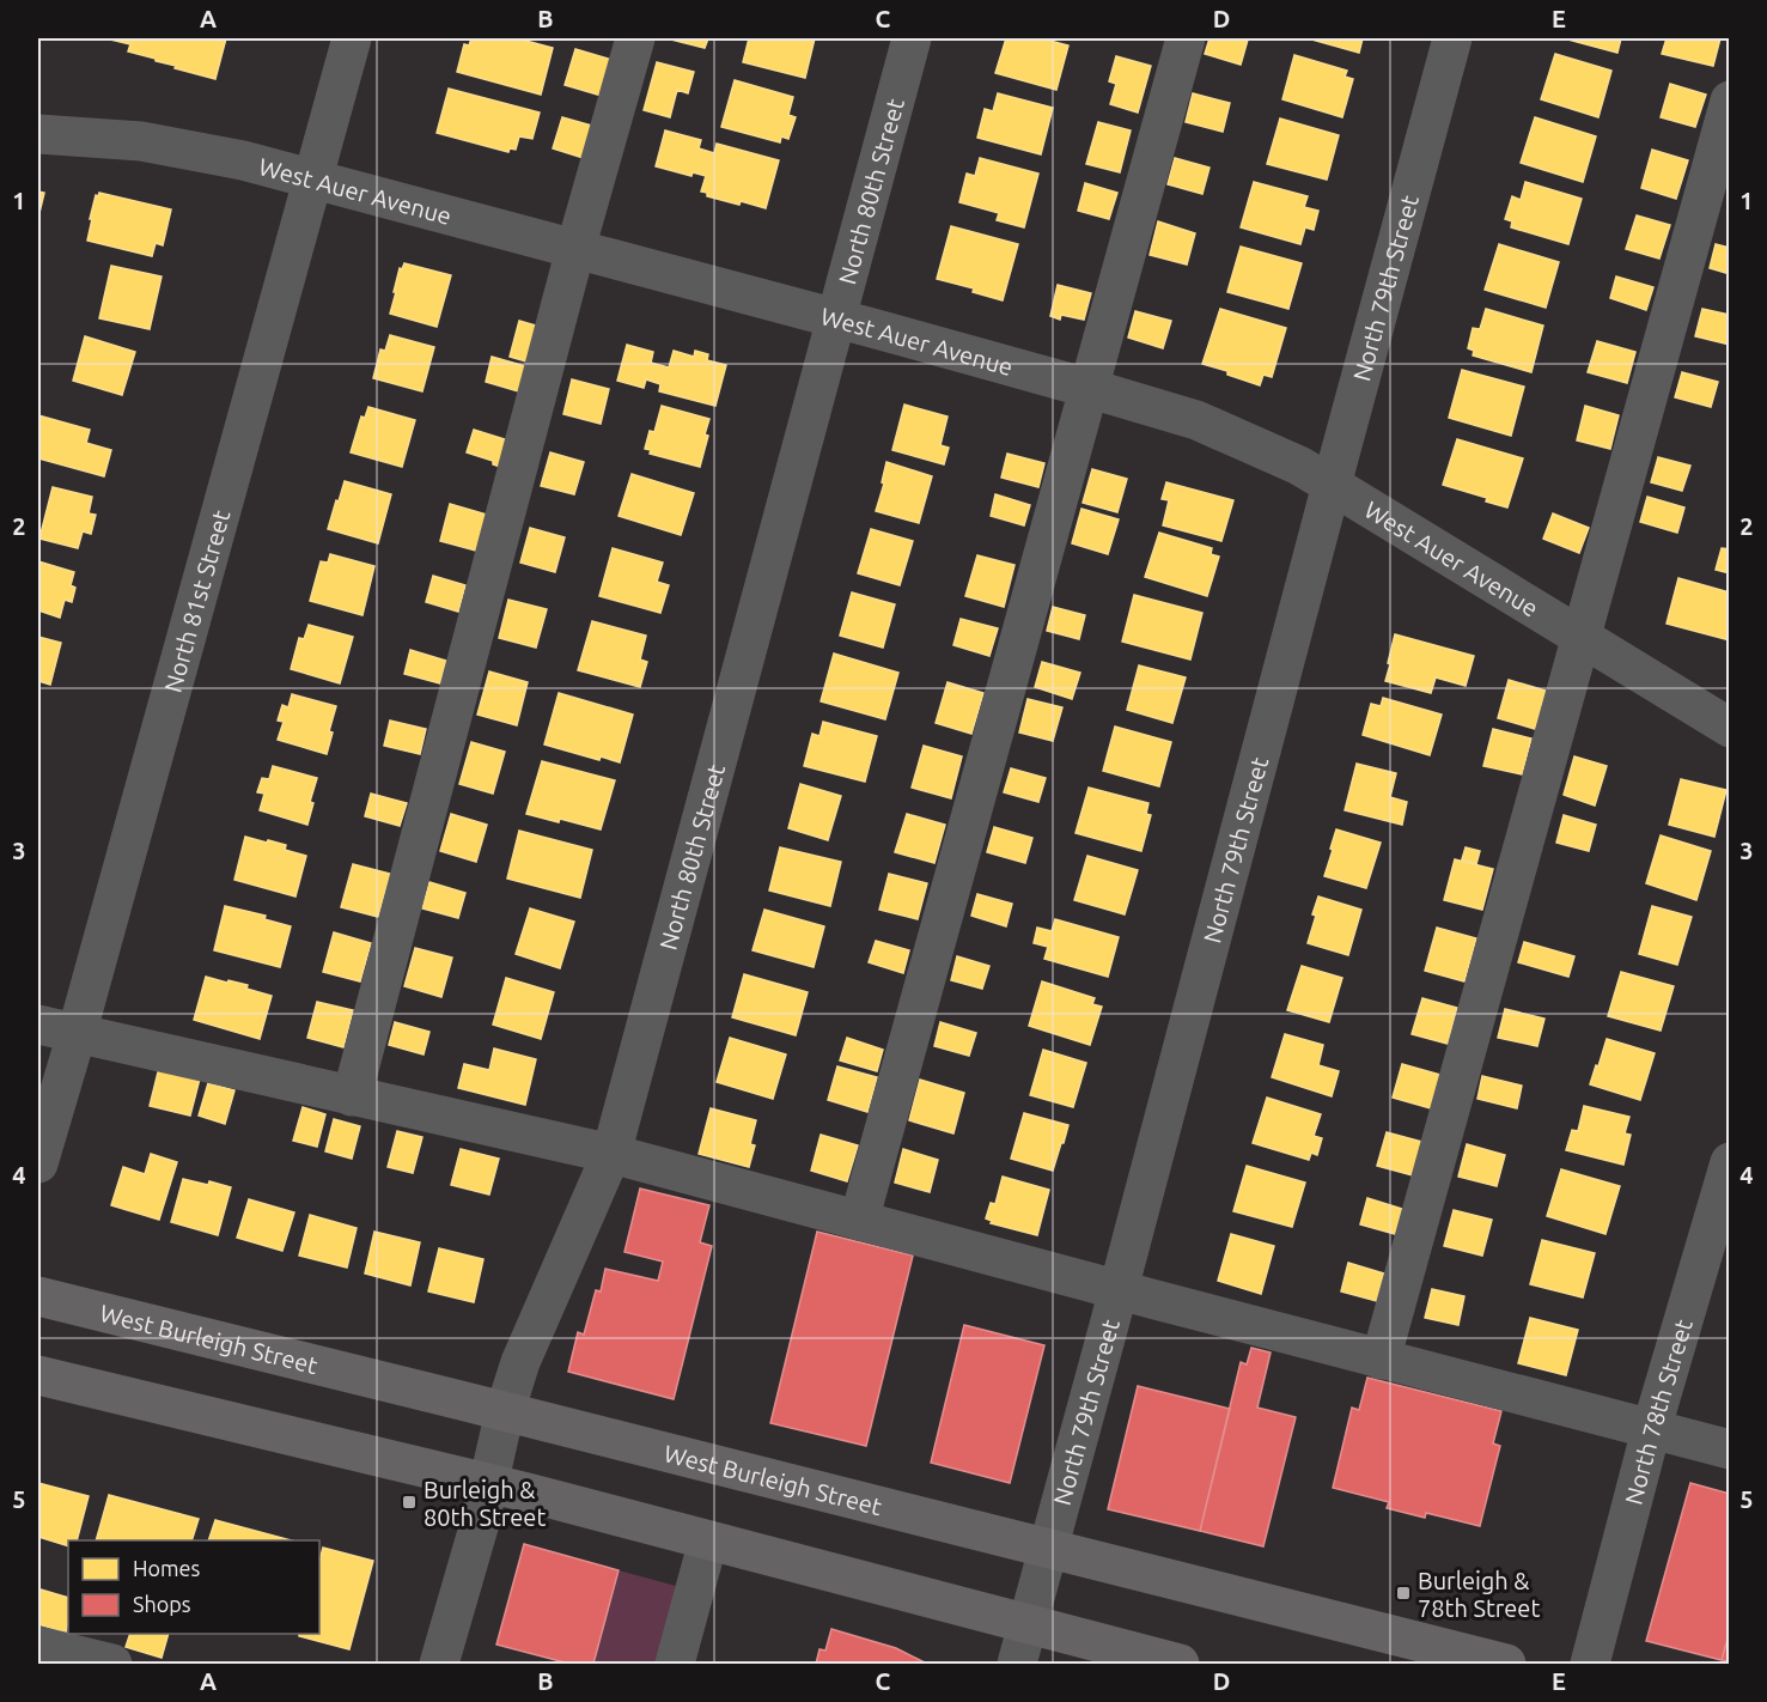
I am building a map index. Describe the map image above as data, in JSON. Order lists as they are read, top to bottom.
{
  "streets": {
    "main road": ["West Burleigh Street"],
    "street": [
      "West Auer Avenue",
      "North 80th Street",
      "North 79th Street",
      "North 81st Street",
      "North 78th Street"
    ]
  },
  "crossings": [
    ["West Auer Avenue", "North 80th Street"],
    ["West Auer Avenue", "North 79th Street"],
    ["West Auer Avenue", "North 81st Street"],
    ["North 80th Street", "West Burleigh Street"],
    ["North 79th Street", "West Burleigh Street"]
  ],
  "places": {
    "transit": ["Burleigh & 80th Street", "Burleigh & 78th Street"]
  },
  "legend": ["Homes", "Shops"],
  "grid": {
    "columns": [
      "A",
      "B",
      "C",
      "D",
      "E"
    ],
    "rows": [
      "1",
      "2",
      "3",
      "4",
      "5"
    ]
  }
}
